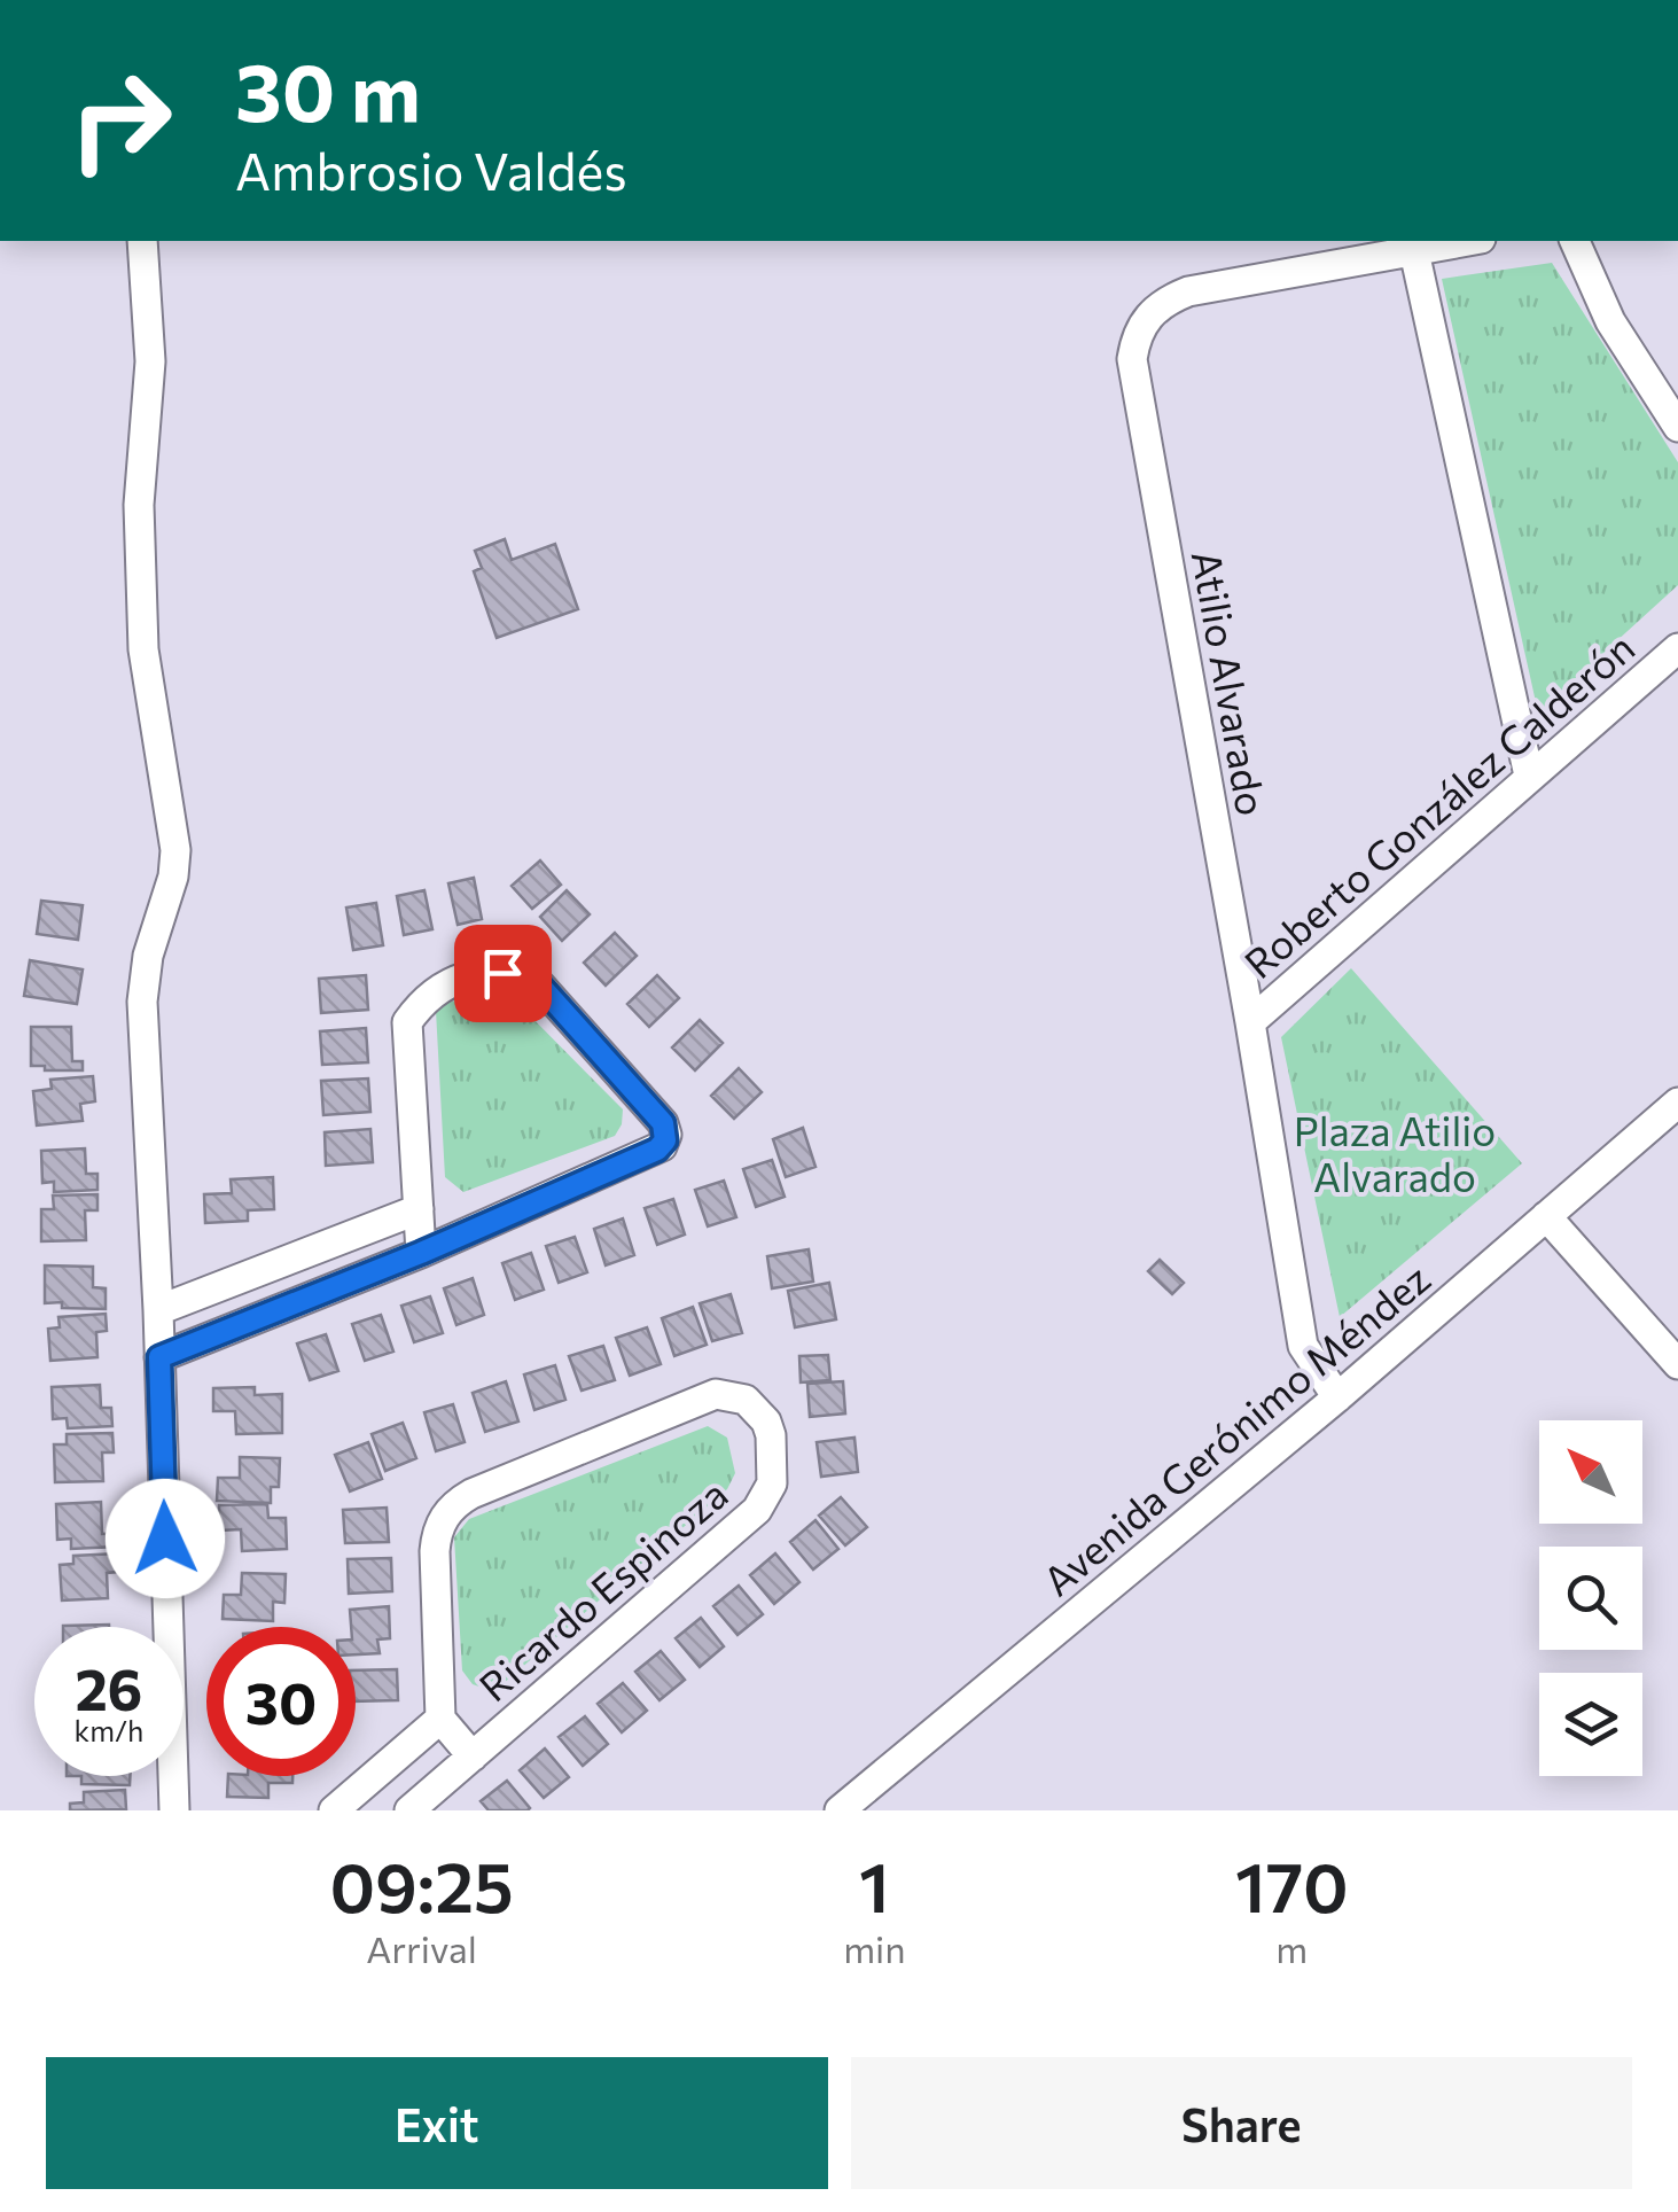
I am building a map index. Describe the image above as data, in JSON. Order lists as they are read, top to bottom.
{
  "streets": {
    "street": [
      "Atilio Alvarado",
      "Roberto González Calderón",
      "Avenida Gerónimo Méndez",
      "Ricardo Espinoza"
    ]
  },
  "crossings": [
    ["Atilio Alvarado", "Roberto González Calderón"],
    ["Atilio Alvarado", "Avenida Gerónimo Méndez"]
  ],
  "parks": ["Plaza Atilio Alvarado"],
  "north": "top left",
  "page": {
    "turn": ["30 m", "Ambrosio Valdés"],
    "speed": "26 km/h",
    "limit": "30",
    "eta": [
      "09:25",
      "Arrival",
      "1",
      "min",
      "170",
      "m"
    ],
    "buttons": ["Exit", "Share"]
  }
}
